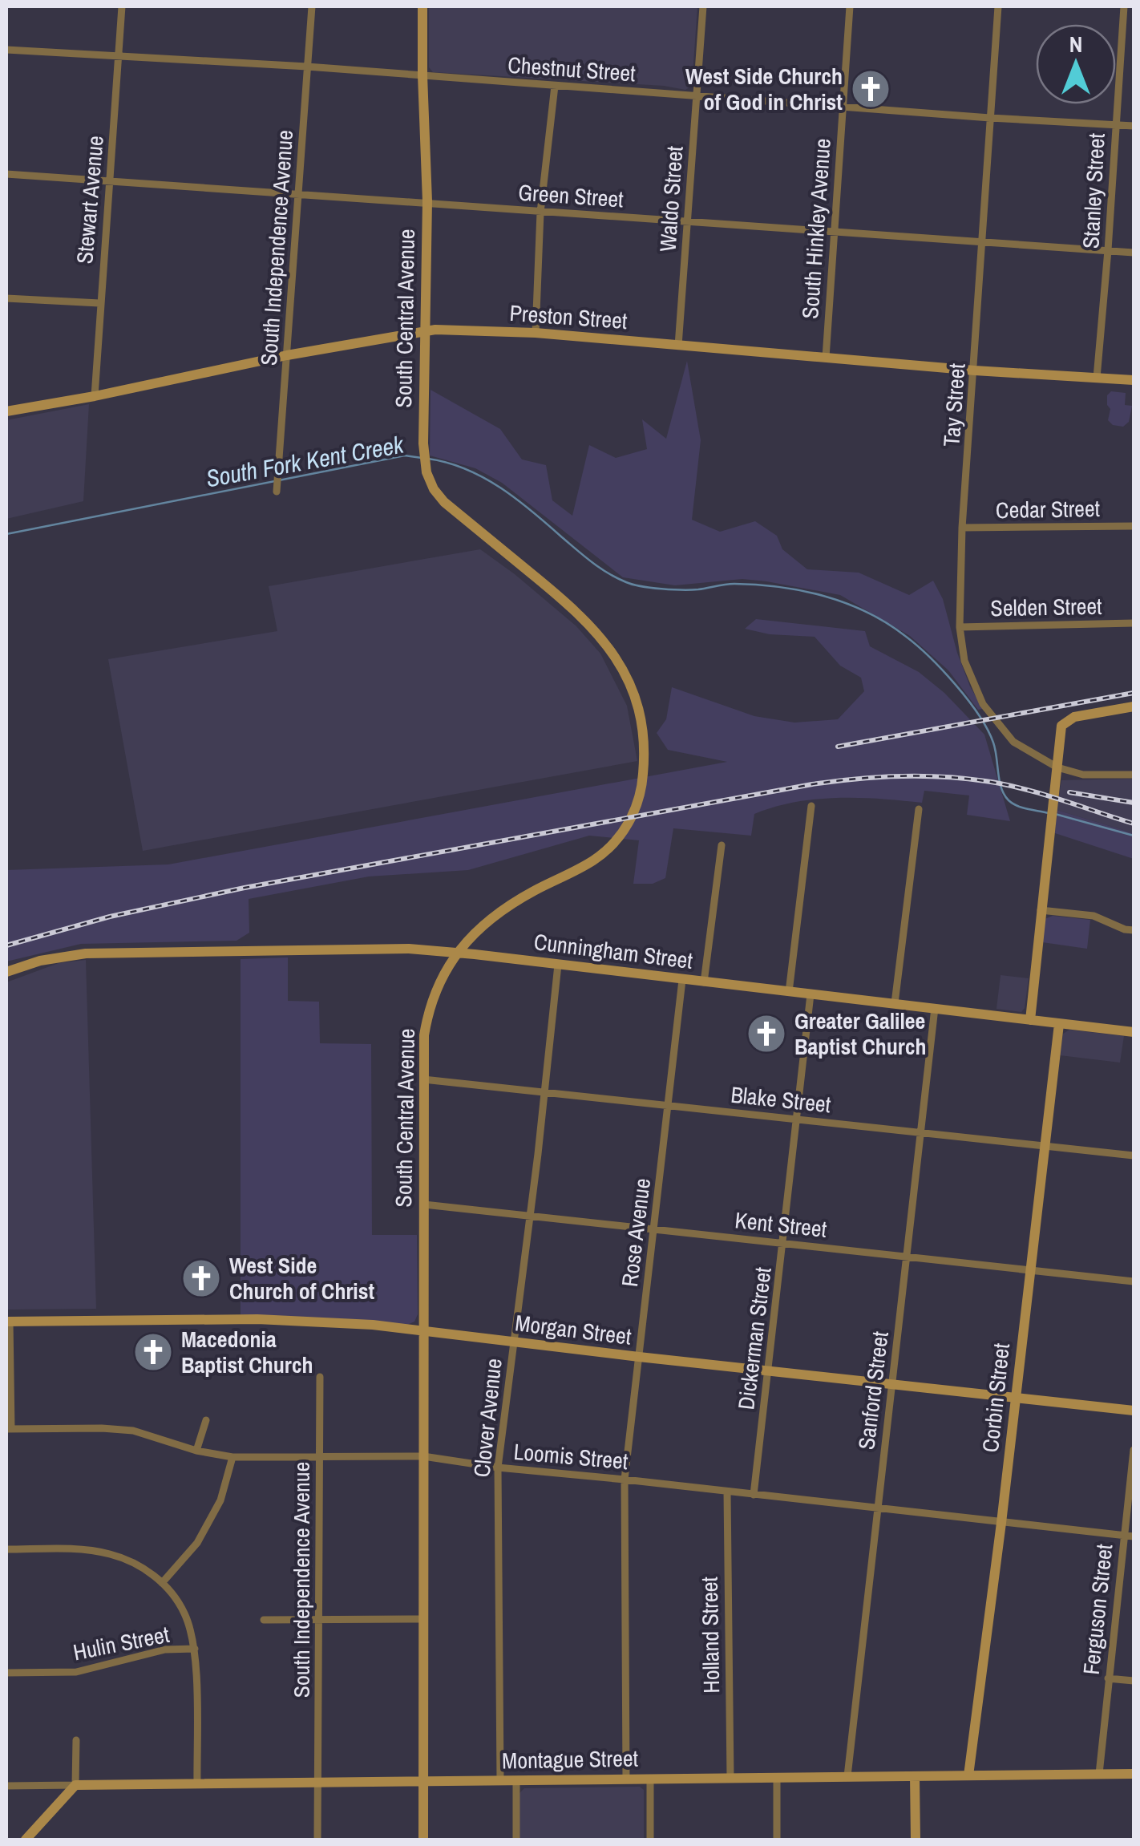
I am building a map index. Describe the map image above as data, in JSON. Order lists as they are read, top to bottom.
{
  "streets": {
    "street": [
      "Chestnut Street",
      "Stanley Street",
      "Green Street",
      "Waldo Street",
      "Stewart Avenue",
      "South Hinkley Avenue",
      "South Independence Avenue",
      "Preston Street",
      "South Central Avenue",
      "Tay Street",
      "Cedar Street",
      "Selden Street",
      "Cunningham Street",
      "Blake Street",
      "Kent Street",
      "Rose Avenue",
      "Morgan Street",
      "Dickerman Street",
      "Sanford Street",
      "Corbin Street",
      "Clover Avenue",
      "Loomis Street",
      "Ferguson Street",
      "Holland Street",
      "Hulin Street",
      "Montague Street"
    ]
  },
  "crossings": [
    ["Chestnut Street", "Stanley Street"],
    ["Chestnut Street", "Waldo Street"],
    ["Chestnut Street", "Stewart Avenue"],
    ["Chestnut Street", "South Hinkley Avenue"],
    ["Chestnut Street", "South Independence Avenue"],
    ["Chestnut Street", "South Central Avenue"],
    ["Chestnut Street", "Tay Street"],
    ["Stanley Street", "Green Street"],
    ["Stanley Street", "Preston Street"],
    ["Green Street", "Waldo Street"],
    ["Green Street", "Stewart Avenue"],
    ["Green Street", "South Hinkley Avenue"],
    ["Green Street", "South Independence Avenue"],
    ["Green Street", "South Central Avenue"],
    ["Green Street", "Tay Street"],
    ["Waldo Street", "Preston Street"],
    ["Stewart Avenue", "Preston Street"],
    ["South Hinkley Avenue", "Preston Street"],
    ["South Independence Avenue", "Preston Street"],
    ["South Independence Avenue", "Loomis Street"],
    ["South Independence Avenue", "Montague Street"],
    ["Preston Street", "South Central Avenue"],
    ["Preston Street", "Tay Street"],
    ["South Central Avenue", "Cunningham Street"],
    ["South Central Avenue", "Blake Street"],
    ["South Central Avenue", "Kent Street"],
    ["South Central Avenue", "Morgan Street"],
    ["South Central Avenue", "Loomis Street"],
    ["South Central Avenue", "Montague Street"],
    ["Tay Street", "Cedar Street"],
    ["Tay Street", "Selden Street"],
    ["Cunningham Street", "Rose Avenue"],
    ["Cunningham Street", "Dickerman Street"],
    ["Cunningham Street", "Sanford Street"],
    ["Cunningham Street", "Corbin Street"],
    ["Cunningham Street", "Clover Avenue"],
    ["Blake Street", "Rose Avenue"],
    ["Blake Street", "Dickerman Street"],
    ["Blake Street", "Sanford Street"],
    ["Blake Street", "Corbin Street"],
    ["Blake Street", "Clover Avenue"],
    ["Kent Street", "Rose Avenue"],
    ["Kent Street", "Dickerman Street"],
    ["Kent Street", "Sanford Street"],
    ["Kent Street", "Corbin Street"],
    ["Kent Street", "Clover Avenue"],
    ["Rose Avenue", "Morgan Street"],
    ["Rose Avenue", "Loomis Street"],
    ["Rose Avenue", "Montague Street"],
    ["Morgan Street", "Dickerman Street"],
    ["Morgan Street", "Sanford Street"],
    ["Morgan Street", "Corbin Street"],
    ["Morgan Street", "Clover Avenue"],
    ["Dickerman Street", "Loomis Street"],
    ["Sanford Street", "Loomis Street"],
    ["Sanford Street", "Montague Street"],
    ["Corbin Street", "Loomis Street"],
    ["Corbin Street", "Montague Street"],
    ["Clover Avenue", "Loomis Street"],
    ["Clover Avenue", "Montague Street"],
    ["Loomis Street", "Ferguson Street"],
    ["Loomis Street", "Holland Street"],
    ["Ferguson Street", "Montague Street"],
    ["Holland Street", "Montague Street"]
  ],
  "water": ["South Fork Kent Creek"],
  "places": {
    "church": [
      "West Side Church of God in Christ",
      "Greater Galilee Baptist Church",
      "West Side Church of Christ",
      "Macedonia Baptist Church"
    ]
  },
  "north": "top"
}
